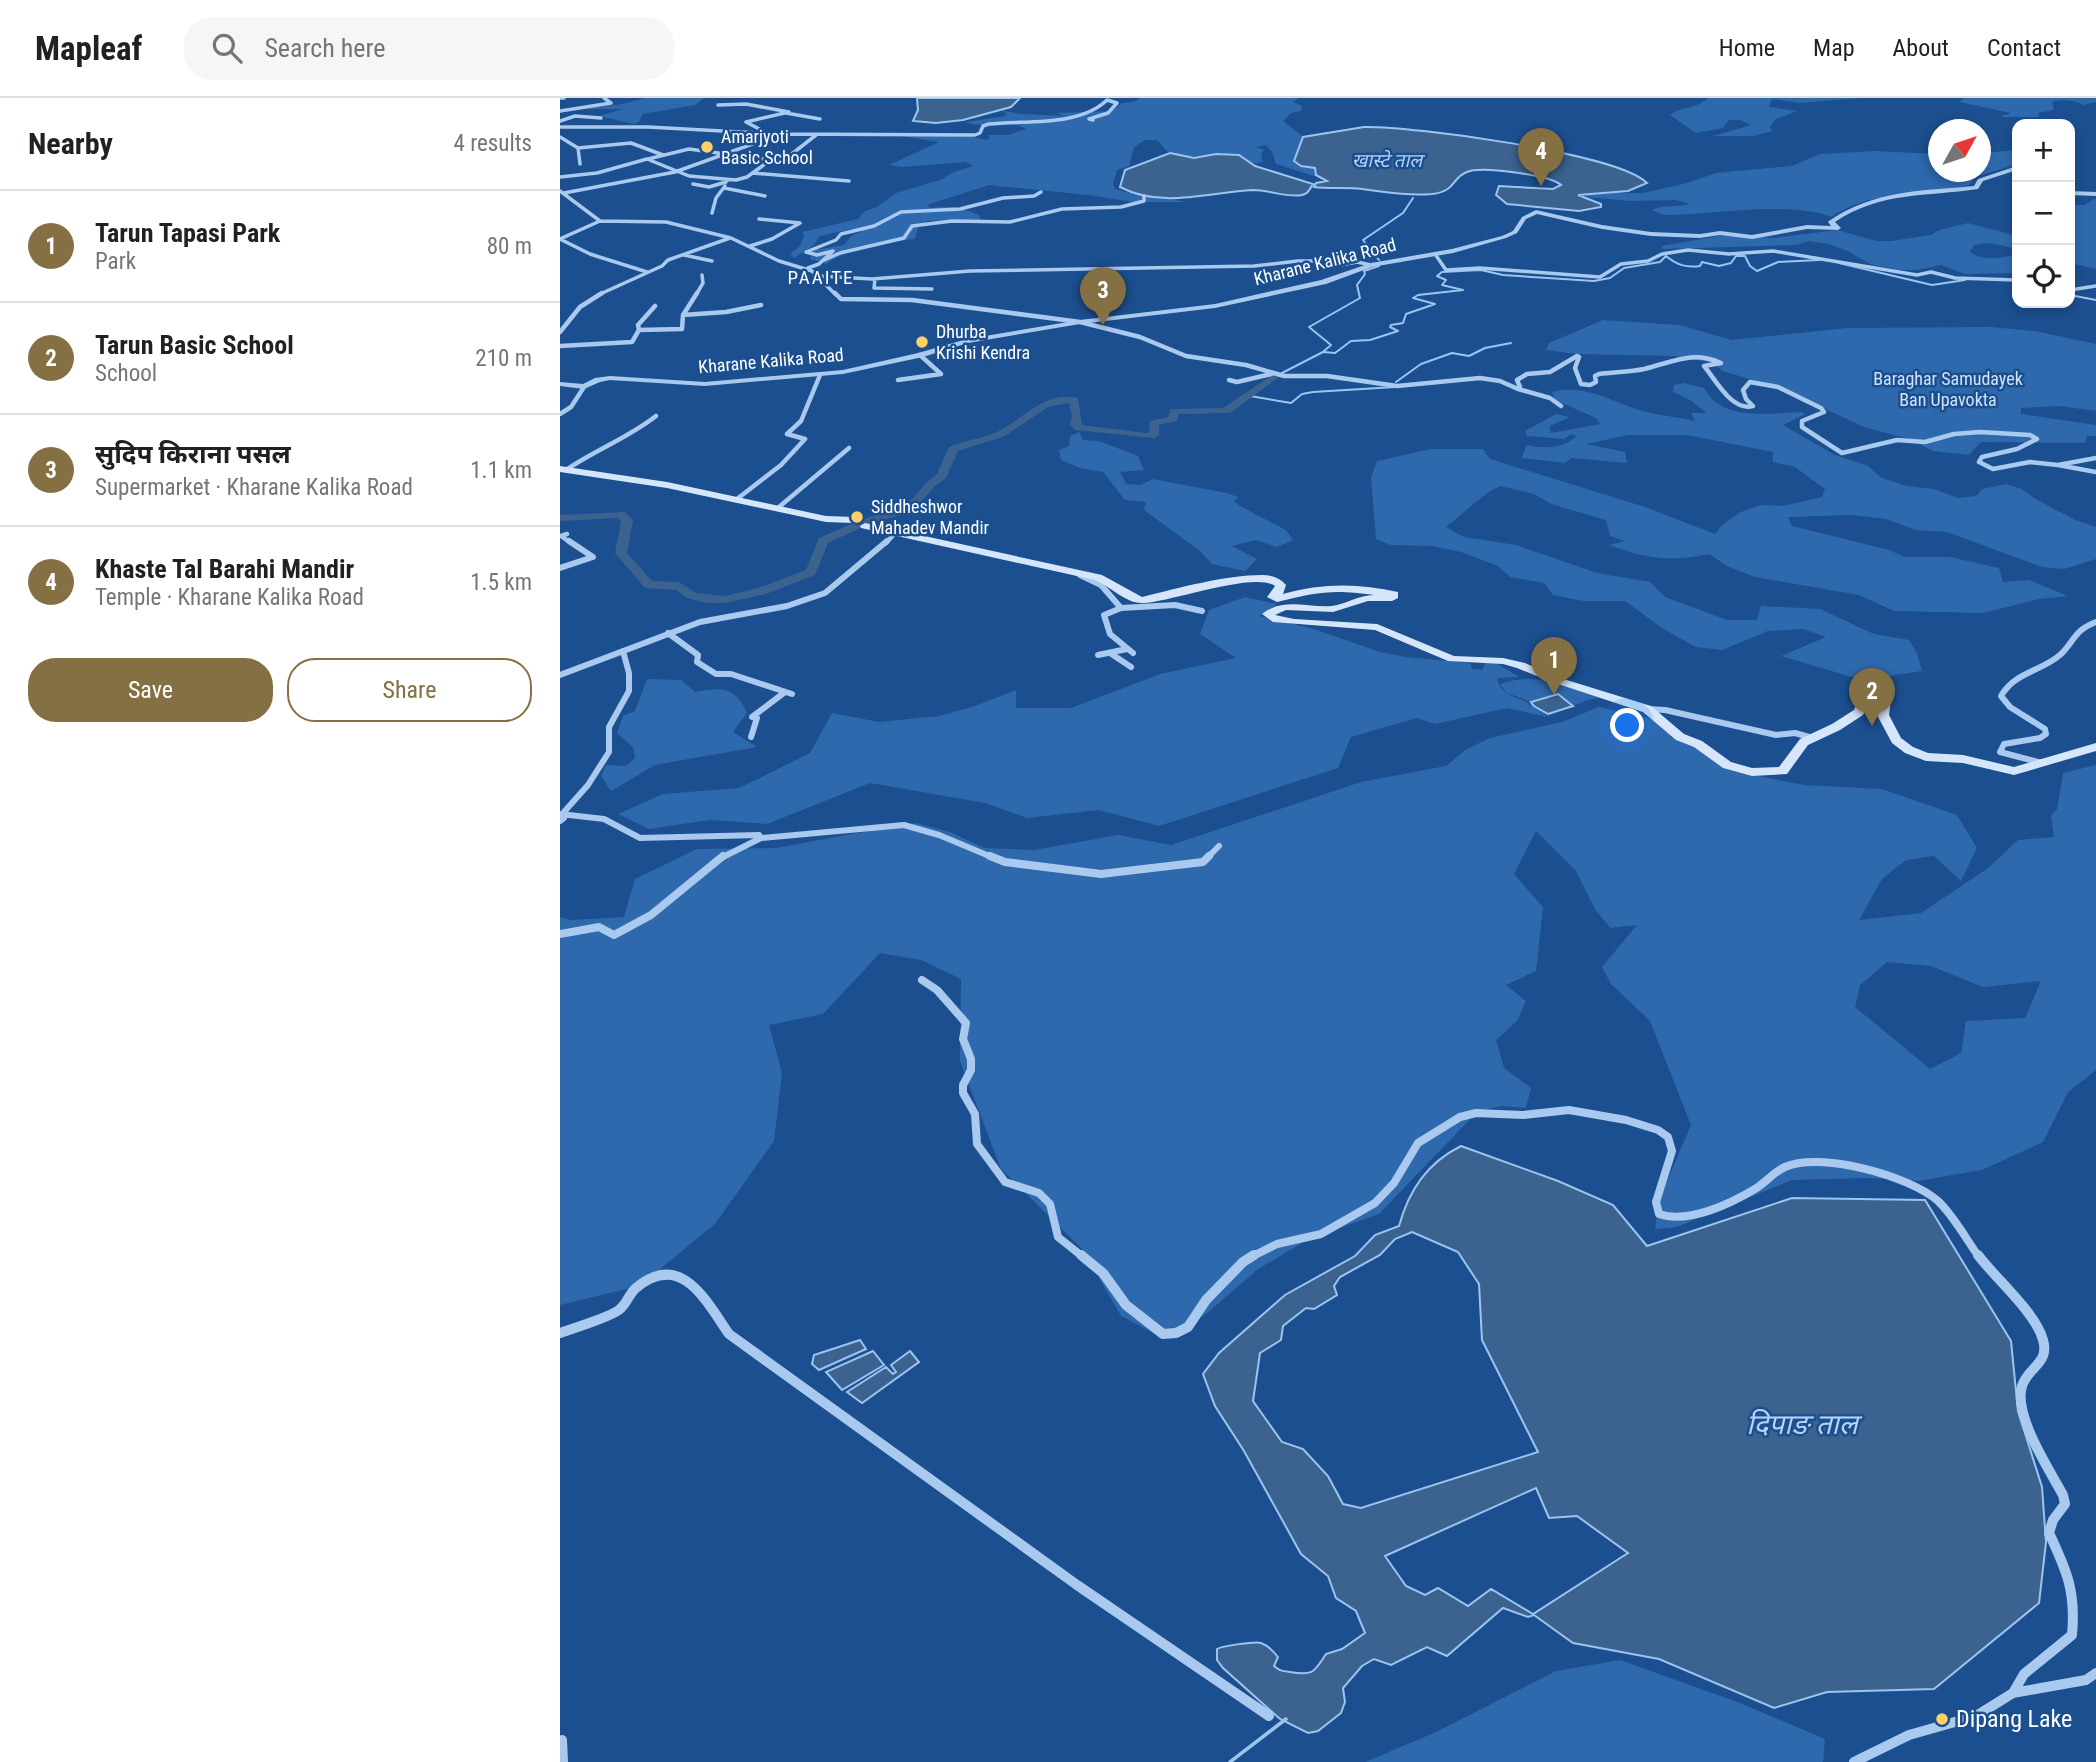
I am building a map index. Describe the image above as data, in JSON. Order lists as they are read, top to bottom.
{
  "streets": {
    "street": ["Kharane Kalika Road"]
  },
  "districts": ["PAAITE"],
  "water": ["खास्टे ताल", "दिपाङ ताल"],
  "parks": ["Baraghar Samudayek Ban Upavokta"],
  "places": [
    "Amarjyoti Basic School",
    "Dhurba Krishi Kendra",
    "Siddheshwor Mahadev Mandir",
    "Dipang Lake"
  ],
  "north": "top right",
  "page": {
    "header": "Mapleaf",
    "search": "Search here",
    "nav": [
      "Home",
      "Map",
      "About",
      "Contact"
    ],
    "heading": ["Nearby", "4 results"],
    "map_buttons": ["+", "−"],
    "pins": [
      "4",
      "3",
      "1",
      "2"
    ],
    "list": [
      {
        "mark": "1",
        "name": "Tarun Tapasi Park",
        "note": "Park",
        "value": "80 m"
      },
      {
        "mark": "2",
        "name": "Tarun Basic School",
        "note": "School",
        "value": "210 m"
      },
      {
        "mark": "3",
        "name": "सुदिप किराना पसल",
        "note": "Supermarket · Kharane Kalika Road",
        "value": "1.1 km"
      },
      {
        "mark": "4",
        "name": "Khaste Tal Barahi Mandir",
        "note": "Temple · Kharane Kalika Road",
        "value": "1.5 km"
      }
    ],
    "buttons": ["Save", "Share"]
  }
}
